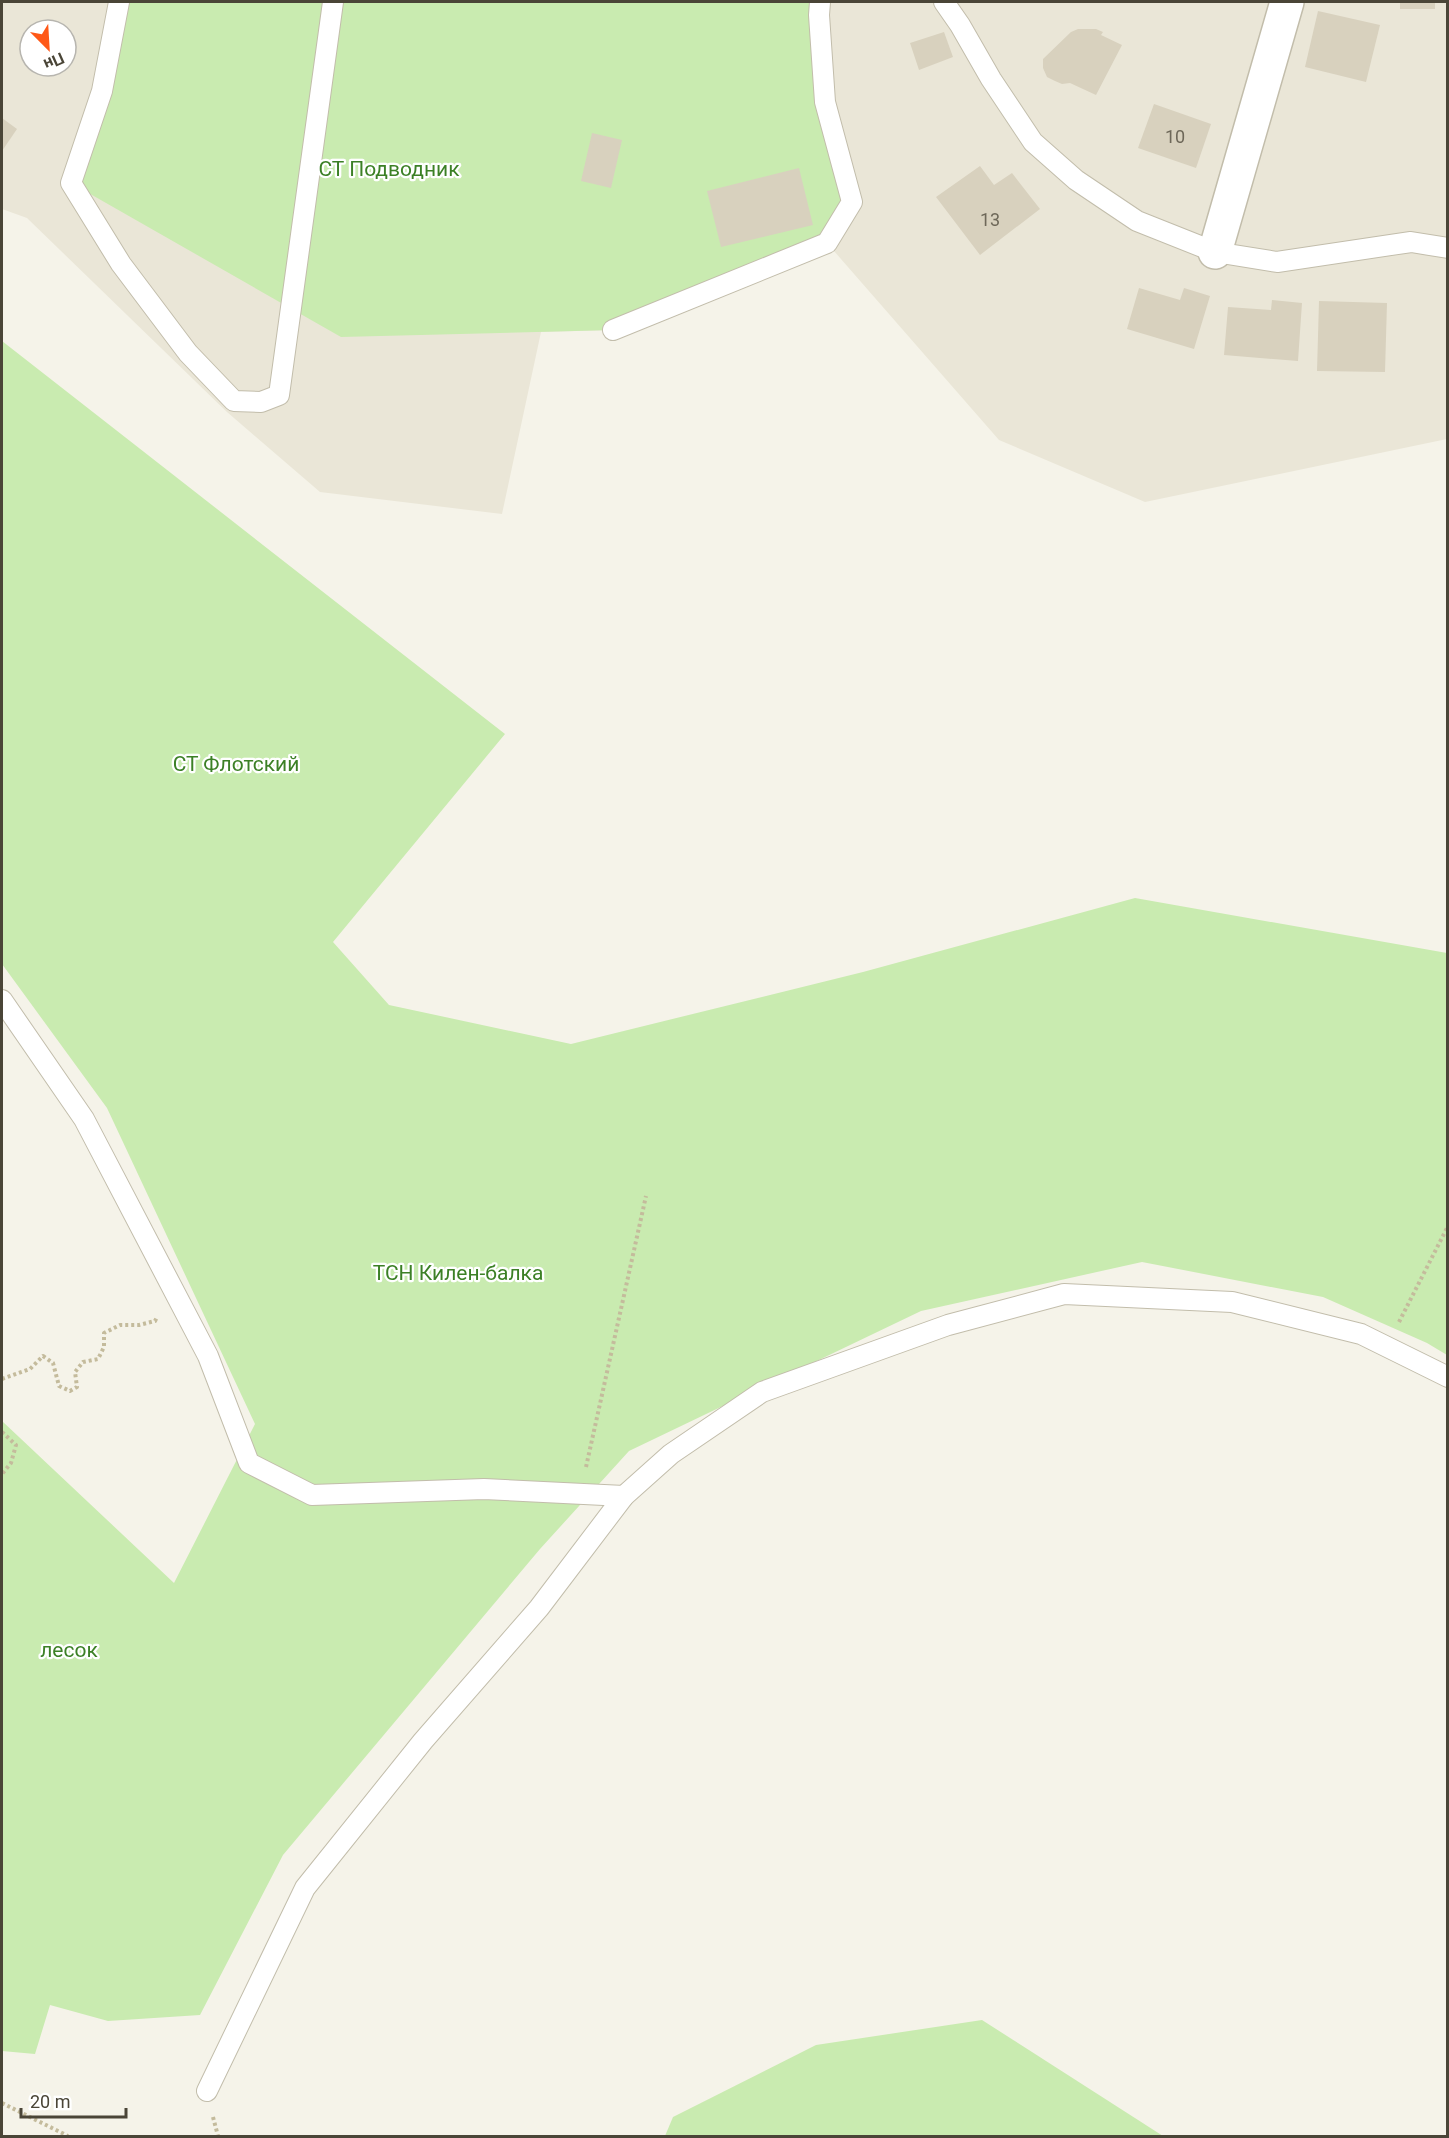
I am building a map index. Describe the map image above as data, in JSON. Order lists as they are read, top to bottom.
{
  "parks": [
    "СТ Подводник",
    "СТ Флотский",
    "ТСН Килен-балка",
    "лесок"
  ],
  "house_numbers": ["10", "13"],
  "scale_bar": "20 m",
  "north": "bottom right"
}
